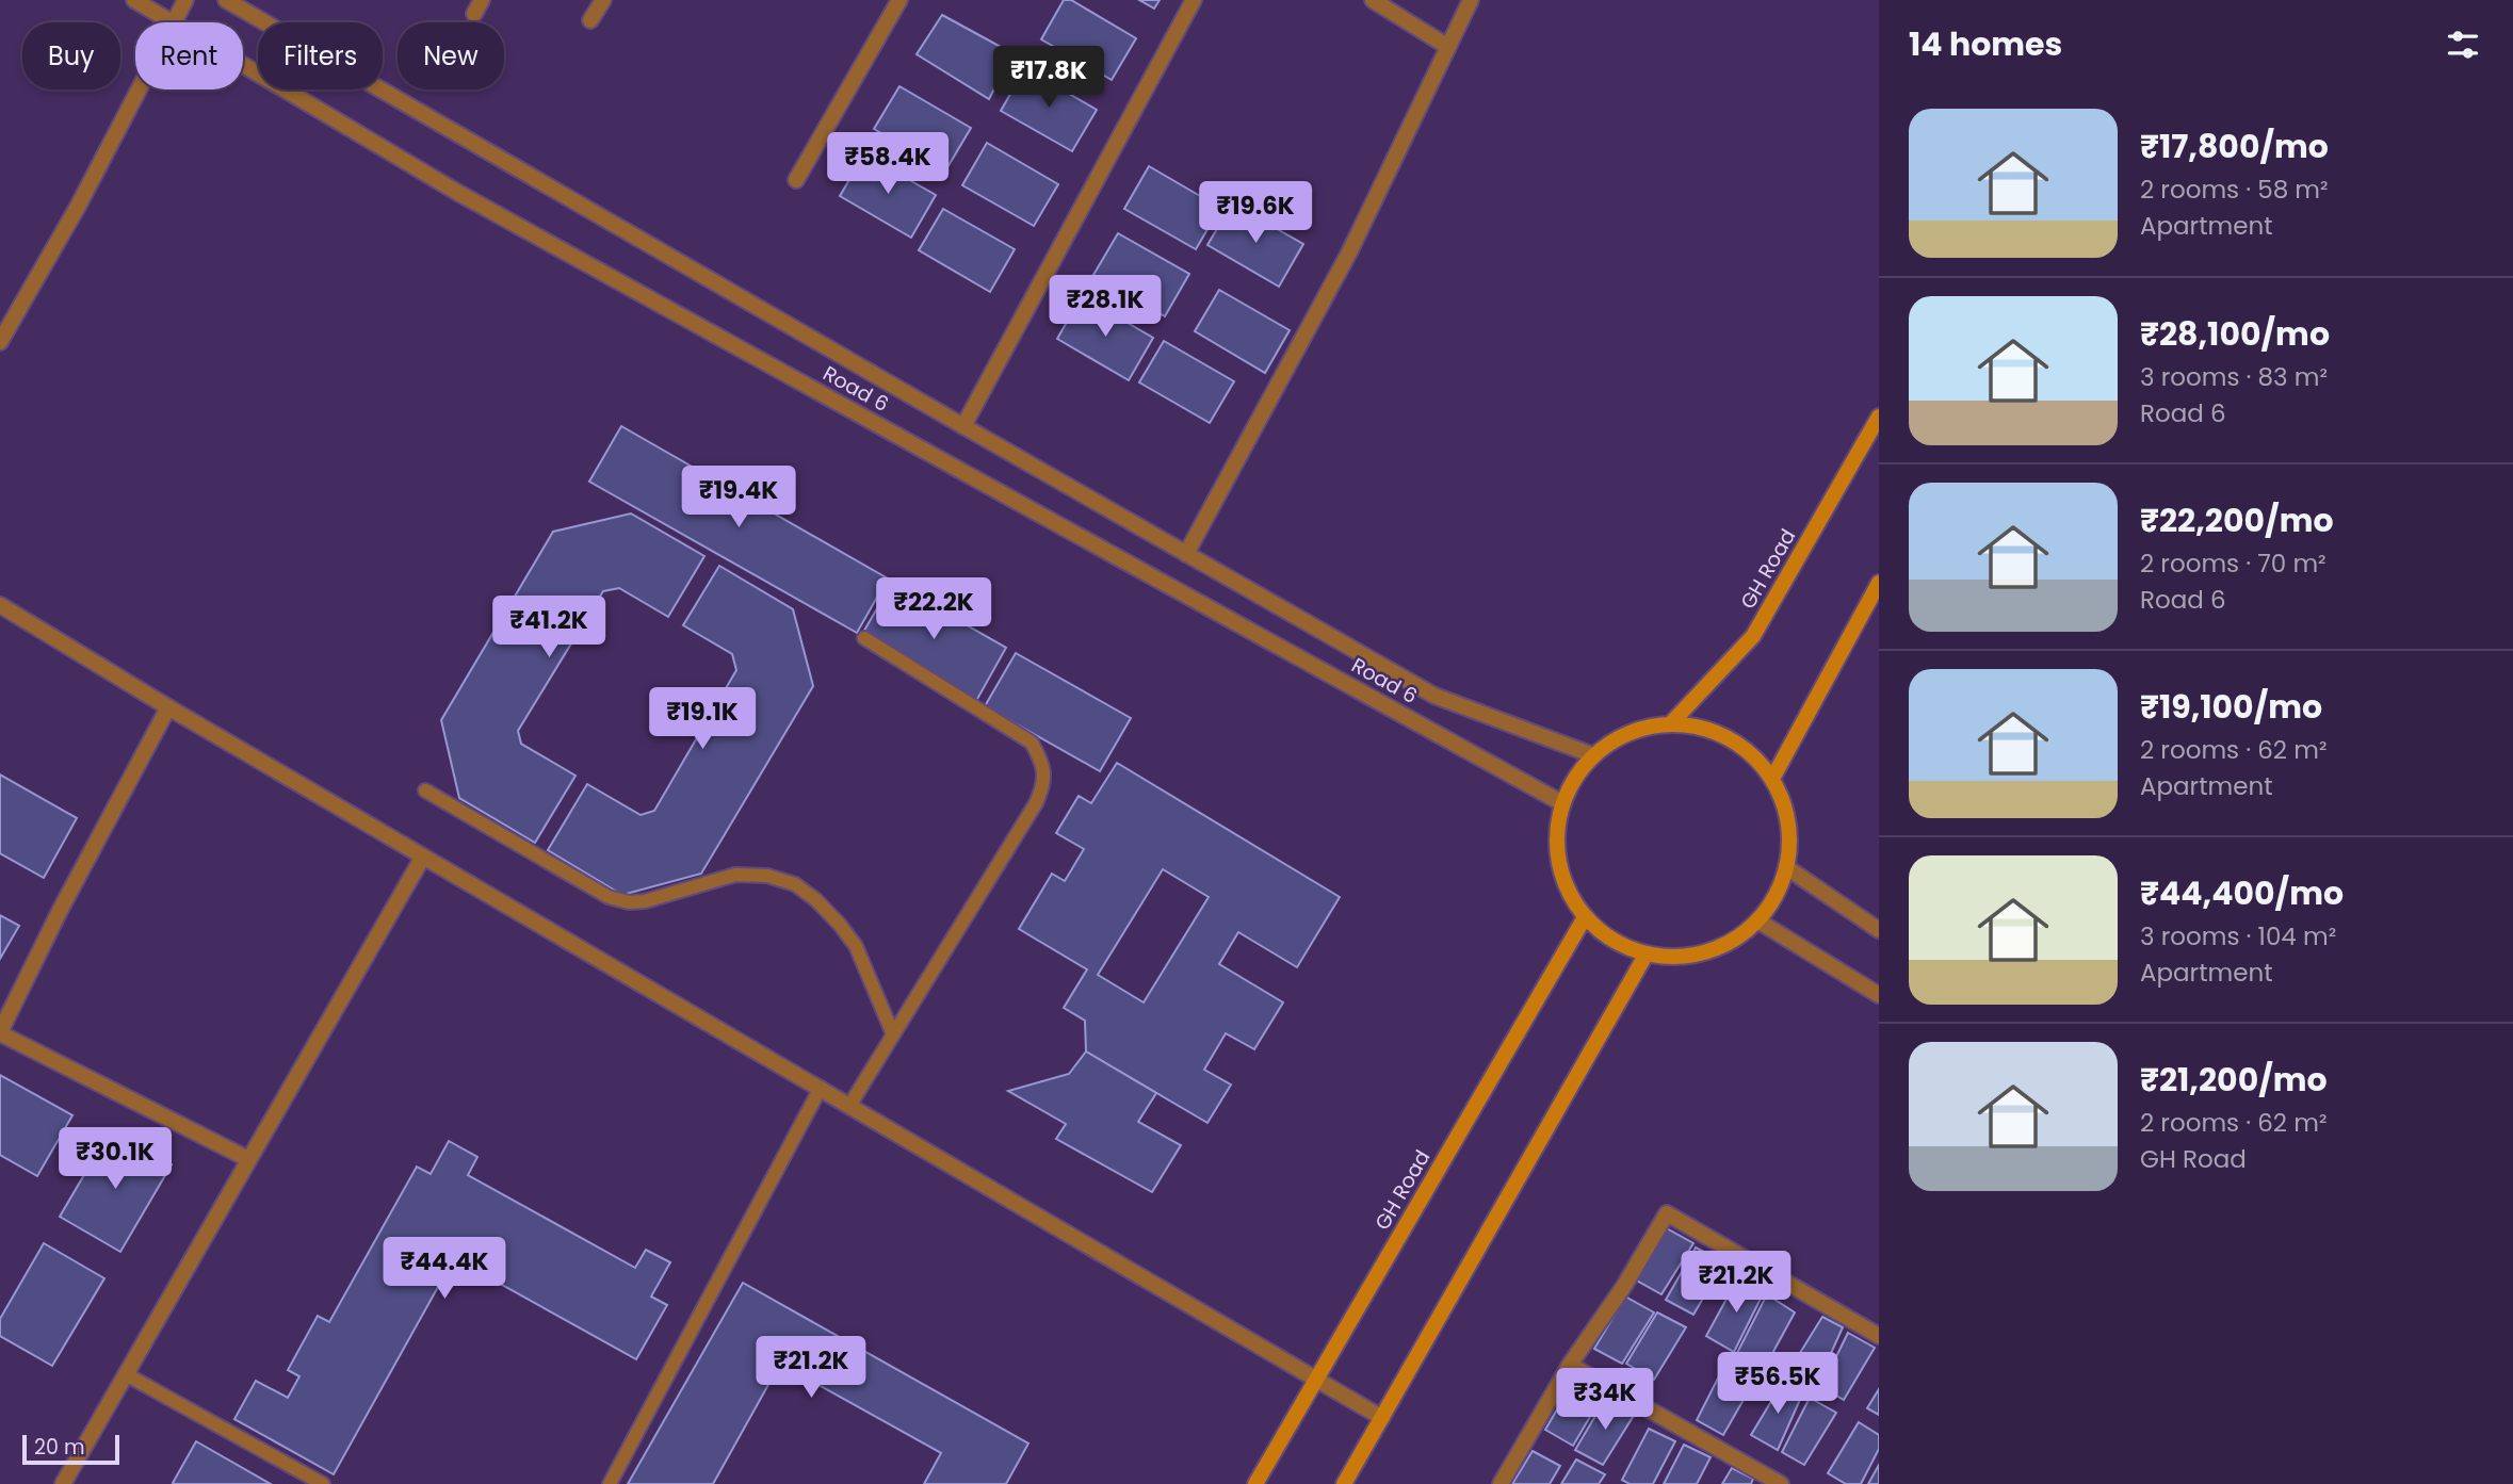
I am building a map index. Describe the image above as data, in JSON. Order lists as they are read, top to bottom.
{
  "streets": {
    "main road": ["GH Road"],
    "street": ["Road 6"]
  },
  "crossings": [
    ["Road 6", "GH Road"]
  ],
  "scale_bar": "20 m",
  "page": {
    "heading": "14 homes",
    "chip": [
      "Buy",
      "Rent",
      "Filters",
      "New"
    ],
    "price": [
      "₹17.8K",
      "₹58.4K",
      "₹19.6K",
      "₹28.1K",
      "₹19.4K",
      "₹22.2K",
      "₹41.2K",
      "₹19.1K",
      "₹30.1K",
      "₹44.4K",
      "₹21.2K",
      "₹21.2K",
      "₹56.5K",
      "₹34K"
    ],
    "list": [
      {
        "name": "₹17,800/mo",
        "note": "2 rooms · 58 m² · Apartment"
      },
      {
        "name": "₹28,100/mo",
        "note": "3 rooms · 83 m² · Road 6"
      },
      {
        "name": "₹22,200/mo",
        "note": "2 rooms · 70 m² · Road 6"
      },
      {
        "name": "₹19,100/mo",
        "note": "2 rooms · 62 m² · Apartment"
      },
      {
        "name": "₹44,400/mo",
        "note": "3 rooms · 104 m² · Apartment"
      },
      {
        "name": "₹21,200/mo",
        "note": "2 rooms · 62 m² · GH Road"
      }
    ],
    "scale": "20 m"
  }
}
